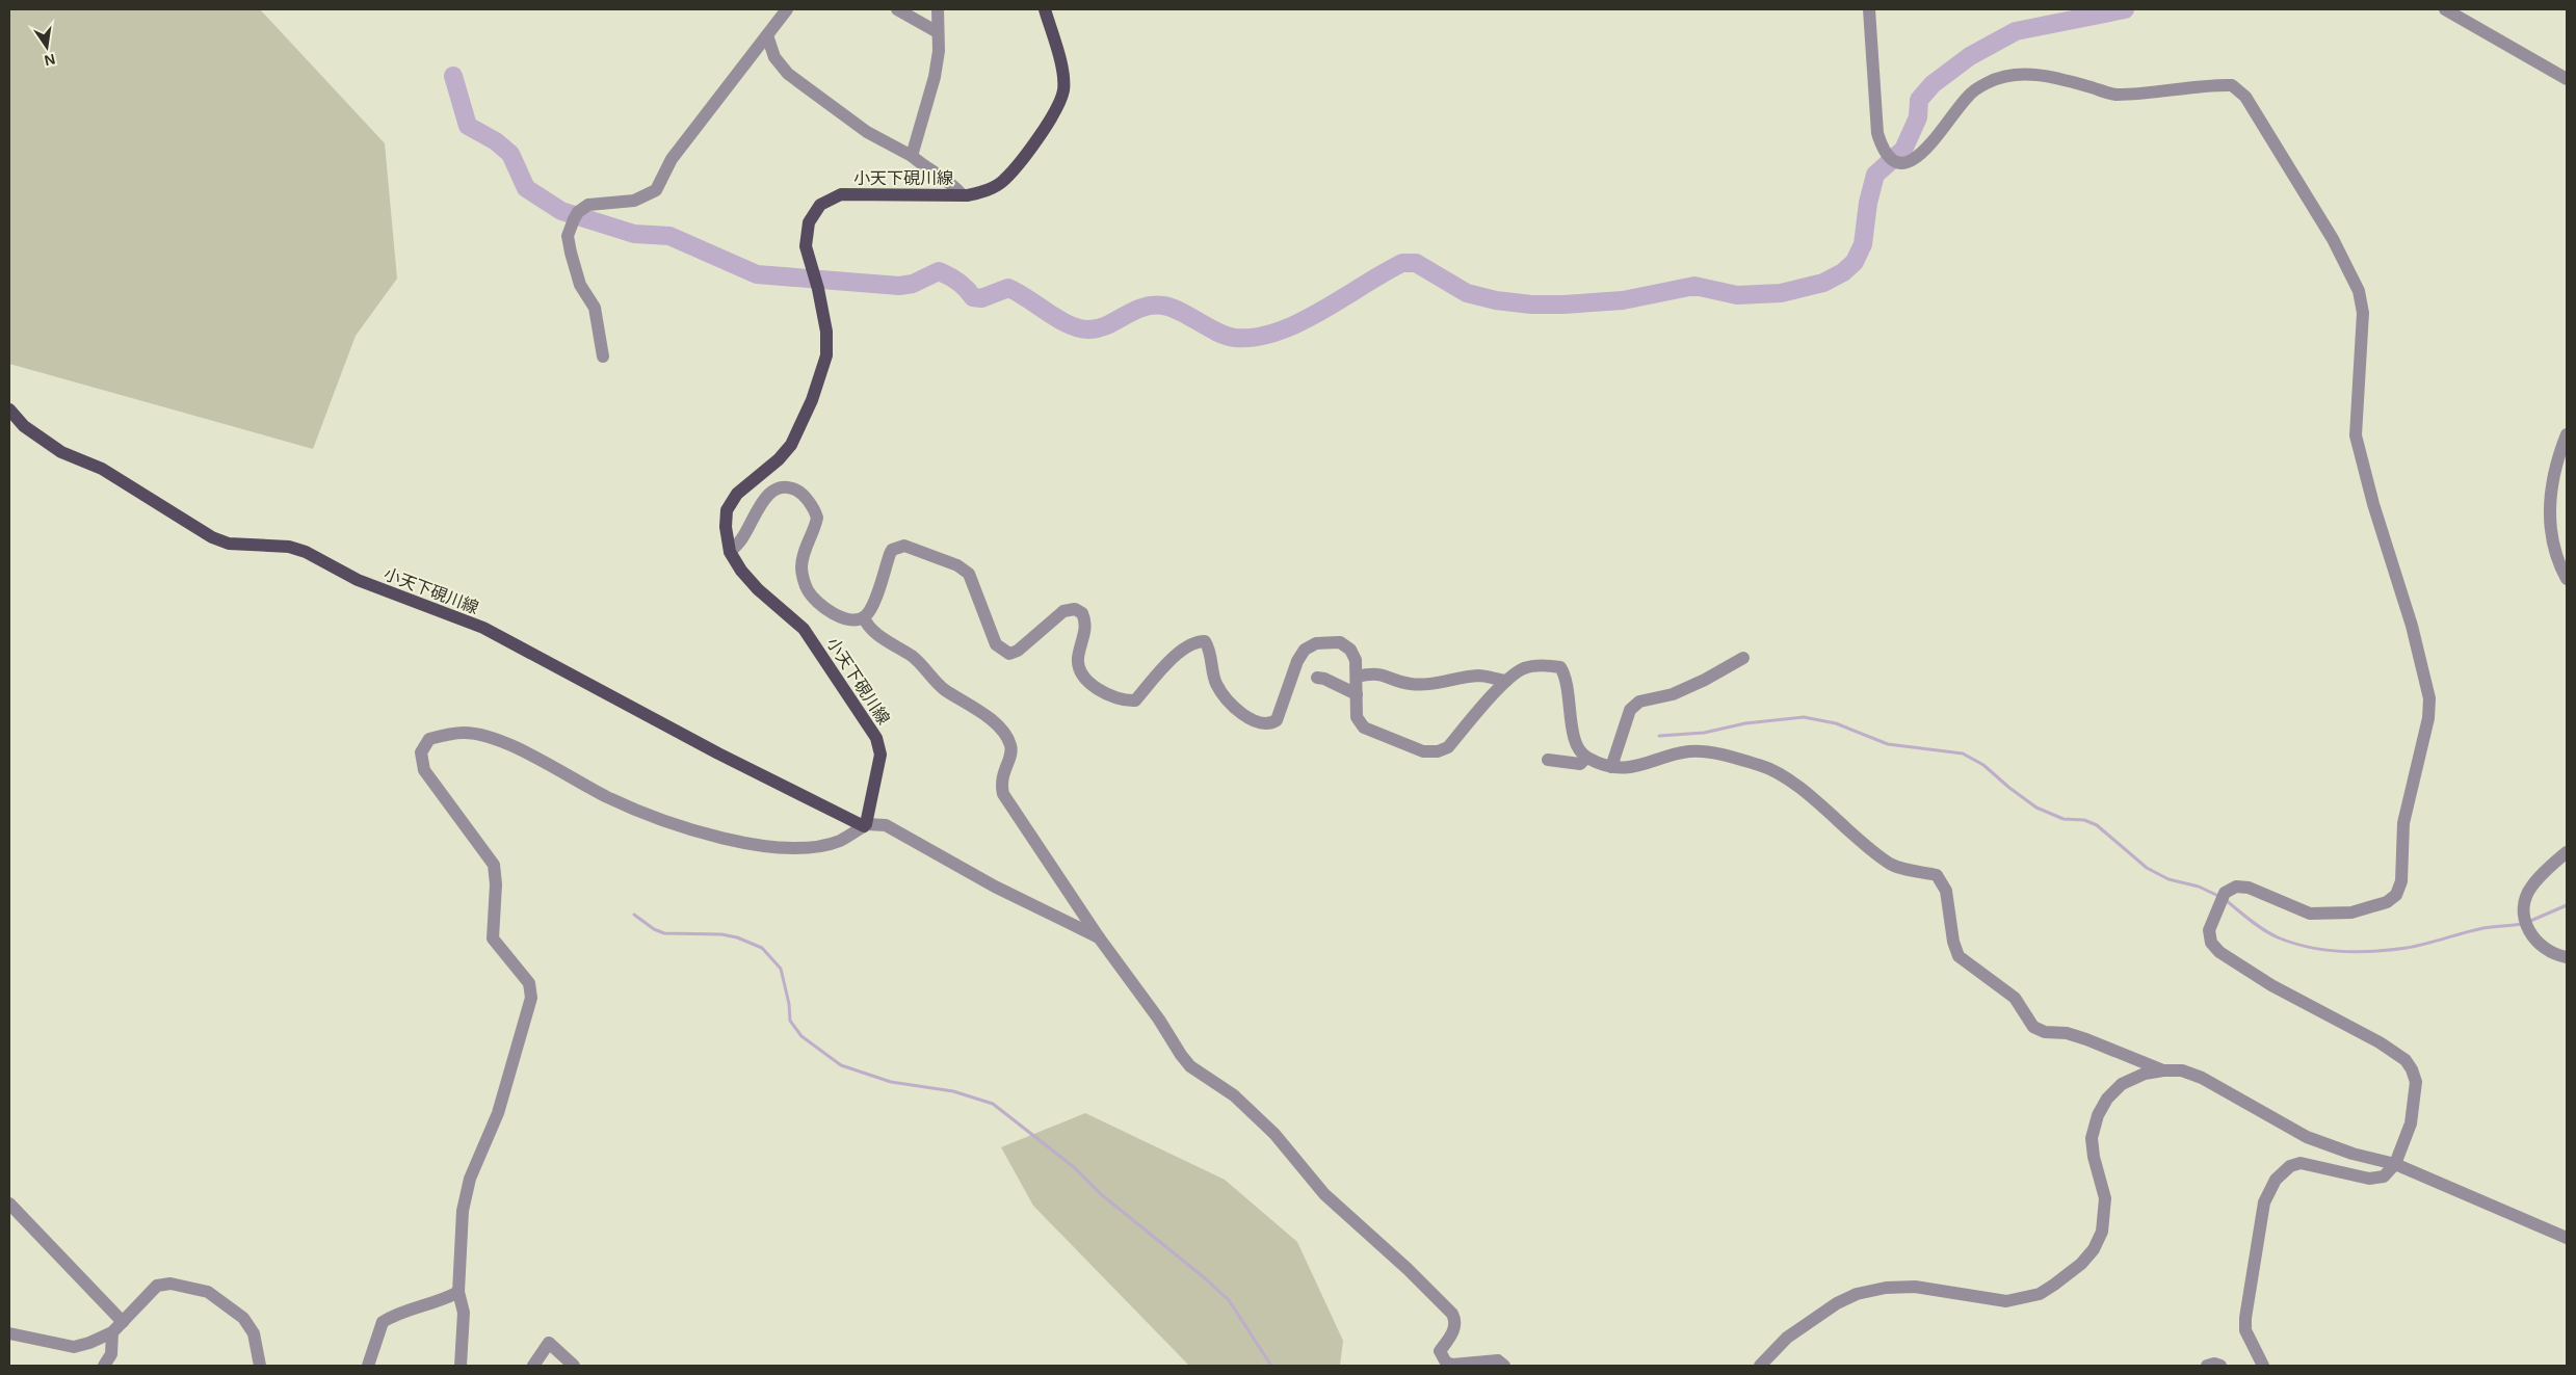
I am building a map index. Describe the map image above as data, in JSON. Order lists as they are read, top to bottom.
{
  "streets": {
    "main road": ["小天下硯川線"]
  },
  "north": "bottom"
}
